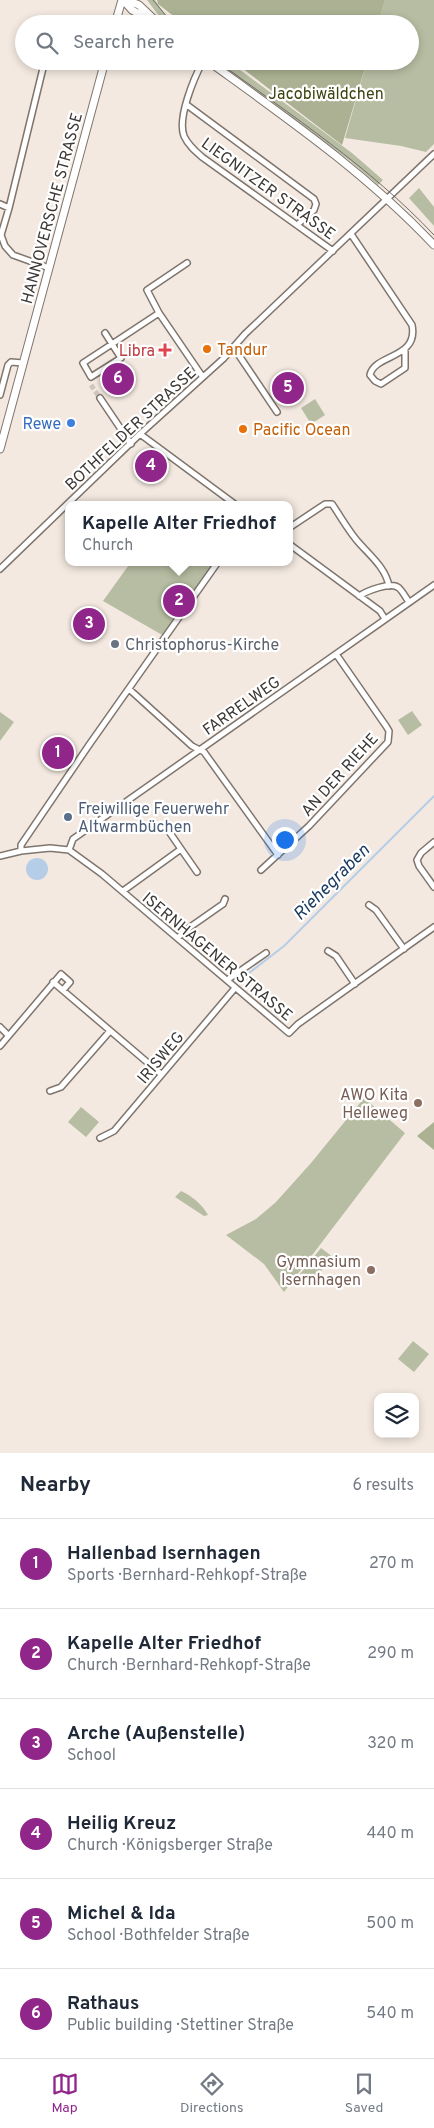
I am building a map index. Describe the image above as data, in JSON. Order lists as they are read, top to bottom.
{
  "streets": {
    "main road": ["HANNOVERSCHE STRASSE"],
    "street": [
      "LIEGNITZER STRASSE",
      "BOTHFELDER STRASSE",
      "FARRELWEG",
      "AN DER RIEHE",
      "ISERNHAGENER STRASSE",
      "IRISWEG"
    ]
  },
  "crossings": [
    ["LIEGNITZER STRASSE", "BOTHFELDER STRASSE"],
    ["FARRELWEG", "AN DER RIEHE"],
    ["FARRELWEG", "ISERNHAGENER STRASSE"],
    ["ISERNHAGENER STRASSE", "IRISWEG"]
  ],
  "water": ["Riehegraben"],
  "parks": ["Jacobiwäldchen"],
  "places": {
    "other": [
      "Tandur",
      "Rewe",
      "Pacific Ocean",
      "Christophorus-Kirche",
      "Freiwillige Feuerwehr Altwarmbüchen",
      "AWO Kita Helleweg",
      "Gymnasium Isernhagen"
    ],
    "health": ["Libra"]
  },
  "page": {
    "search": "Search here",
    "pins": [
      "6",
      "5",
      "4",
      "2",
      "3",
      "1"
    ],
    "popup": ["Kapelle Alter Friedhof", "Church"],
    "heading": ["Nearby", "6 results"],
    "list": [
      {
        "mark": "1",
        "name": "Hallenbad Isernhagen",
        "note": "Sports · Bernhard-Rehkopf-Straße",
        "value": "270 m"
      },
      {
        "mark": "2",
        "name": "Kapelle Alter Friedhof",
        "note": "Church · Bernhard-Rehkopf-Straße",
        "value": "290 m"
      },
      {
        "mark": "3",
        "name": "Arche (Außenstelle)",
        "note": "School",
        "value": "320 m"
      },
      {
        "mark": "4",
        "name": "Heilig Kreuz",
        "note": "Church · Königsberger Straße",
        "value": "440 m"
      },
      {
        "mark": "5",
        "name": "Michel & Ida",
        "note": "School · Bothfelder Straße",
        "value": "500 m"
      },
      {
        "mark": "6",
        "name": "Rathaus",
        "note": "Public building · Stettiner Straße",
        "value": "540 m"
      }
    ],
    "nav": ["Map", "Directions", "Saved"]
  }
}
